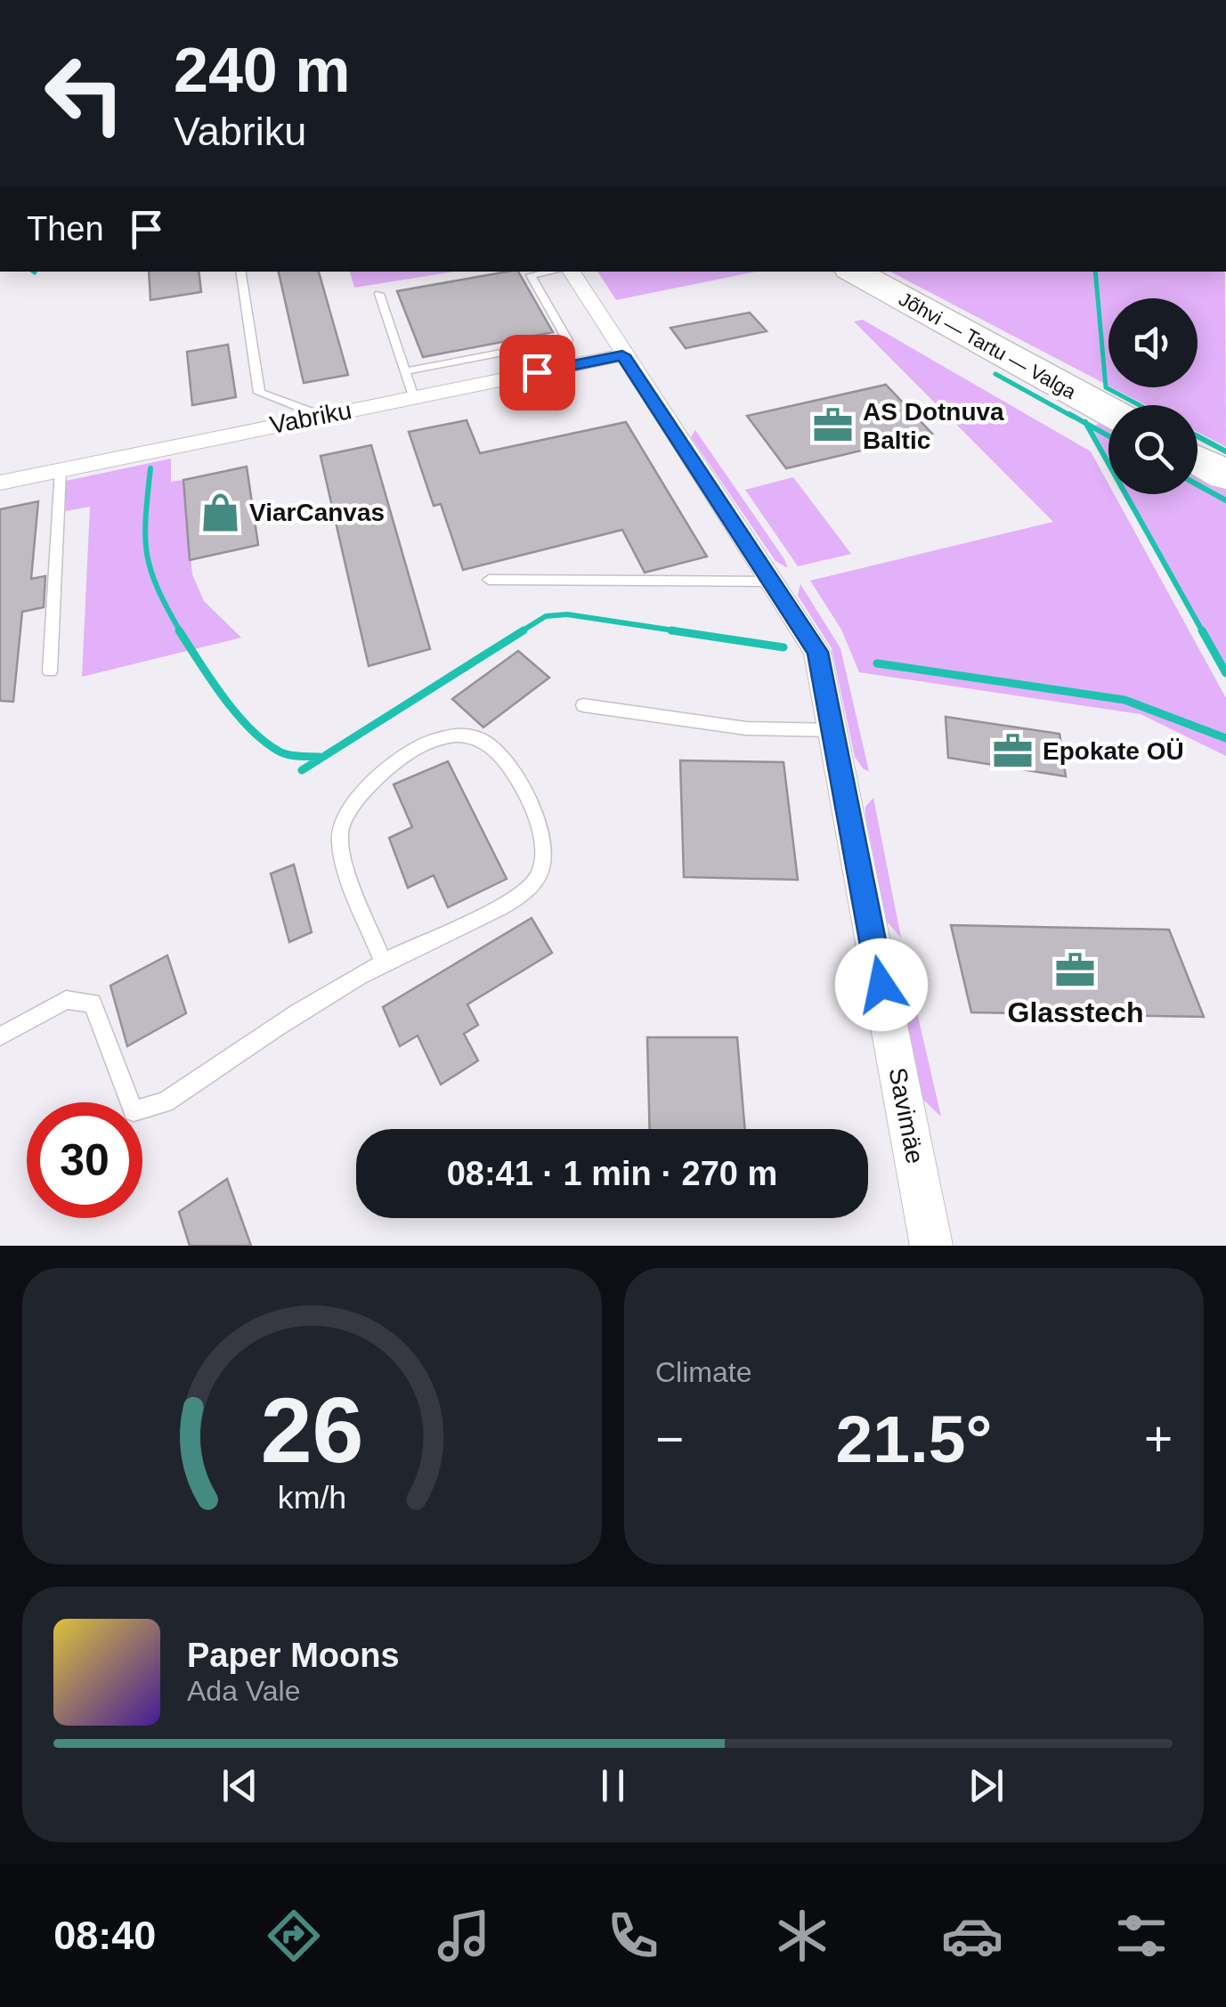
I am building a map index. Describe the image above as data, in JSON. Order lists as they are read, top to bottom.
{
  "streets": {
    "highway": ["Jõhvi — Tartu — Valga"],
    "street": ["Vabriku", "Savimäe"]
  },
  "crossings": [
    ["Vabriku", "Savimäe"]
  ],
  "places": {
    "office": ["AS Dotnuva Baltic", "Epokate OÜ", "Glasstech"],
    "shop": ["ViarCanvas"]
  },
  "page": {
    "turn": ["240 m", "Vabriku"],
    "then": "Then",
    "limit": "30",
    "trip": "08:41 · 1 min · 270 m",
    "tile": "Climate",
    "heat": ["−", "21.5°", "+"],
    "song": ["Paper Moons", "Ada Vale"],
    "tabs": "08:40",
    "gauge": ["26", "km/h"]
  }
}
